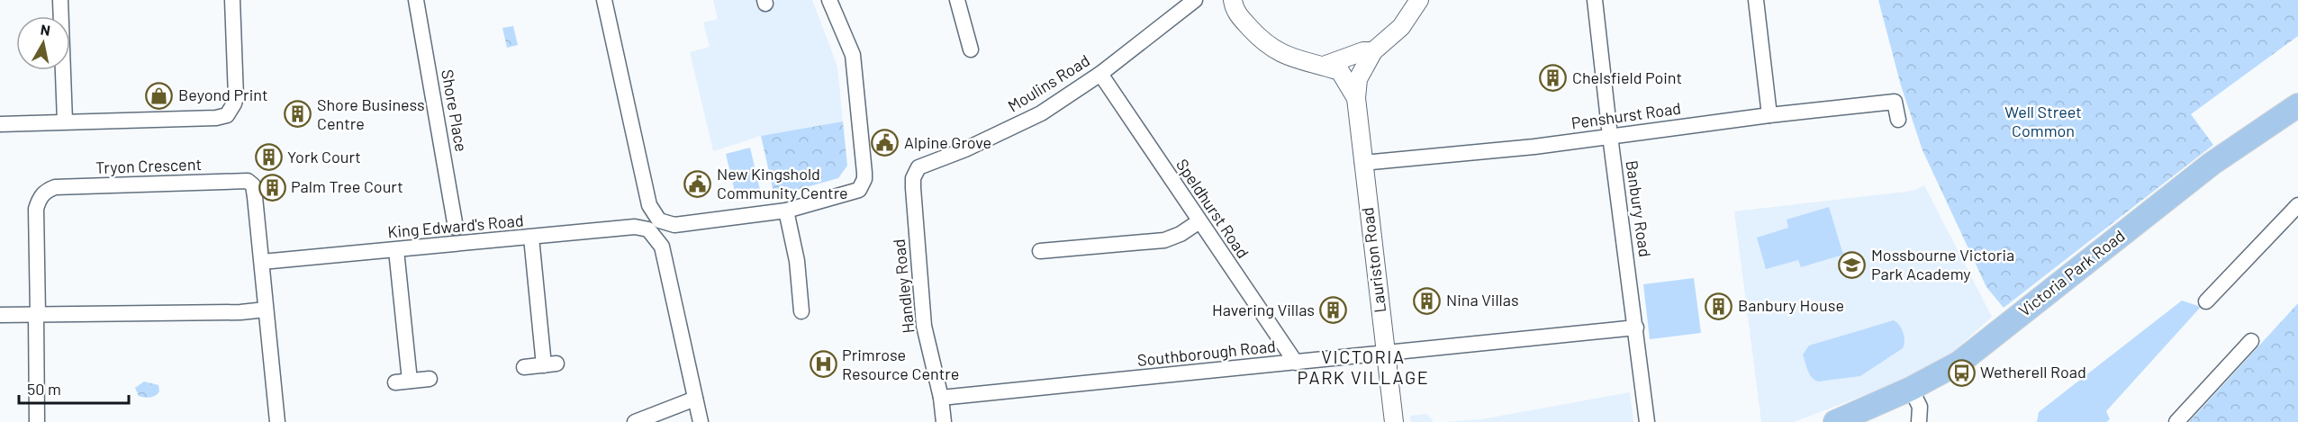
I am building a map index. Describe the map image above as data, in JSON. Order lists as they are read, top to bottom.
{
  "streets": {
    "main road": ["Victoria Park Road"],
    "street": [
      "Moulins Road",
      "Shore Place",
      "Penshurst Road",
      "Tryon Crescent",
      "Speldhurst Road",
      "Banbury Road",
      "King Edward's Road",
      "Lauriston Road",
      "Handley Road",
      "Southborough Road"
    ]
  },
  "crossings": [
    ["Moulins Road", "Speldhurst Road"],
    ["Moulins Road", "Handley Road"],
    ["Penshurst Road", "Banbury Road"],
    ["Penshurst Road", "Lauriston Road"],
    ["Tryon Crescent", "King Edward's Road"],
    ["Speldhurst Road", "Southborough Road"],
    ["Banbury Road", "Southborough Road"],
    ["Lauriston Road", "Southborough Road"],
    ["Handley Road", "Southborough Road"]
  ],
  "districts": ["VICTORIA PARK VILLAGE"],
  "parks": ["Well Street Common"],
  "places": {
    "building": [
      "Chelsfield Point",
      "Shore Business Centre",
      "York Court",
      "Palm Tree Court",
      "Nina Villas",
      "Banbury House",
      "Havering Villas"
    ],
    "shop": ["Beyond Print"],
    "public building": ["Alpine Grove", "New Kingshold Community Centre"],
    "school or university": ["Mossbourne Victoria Park Academy"],
    "hospital": ["Primrose Resource Centre"],
    "bus stop": ["Wetherell Road"]
  },
  "scale_bar": "50 m",
  "north": "top"
}
